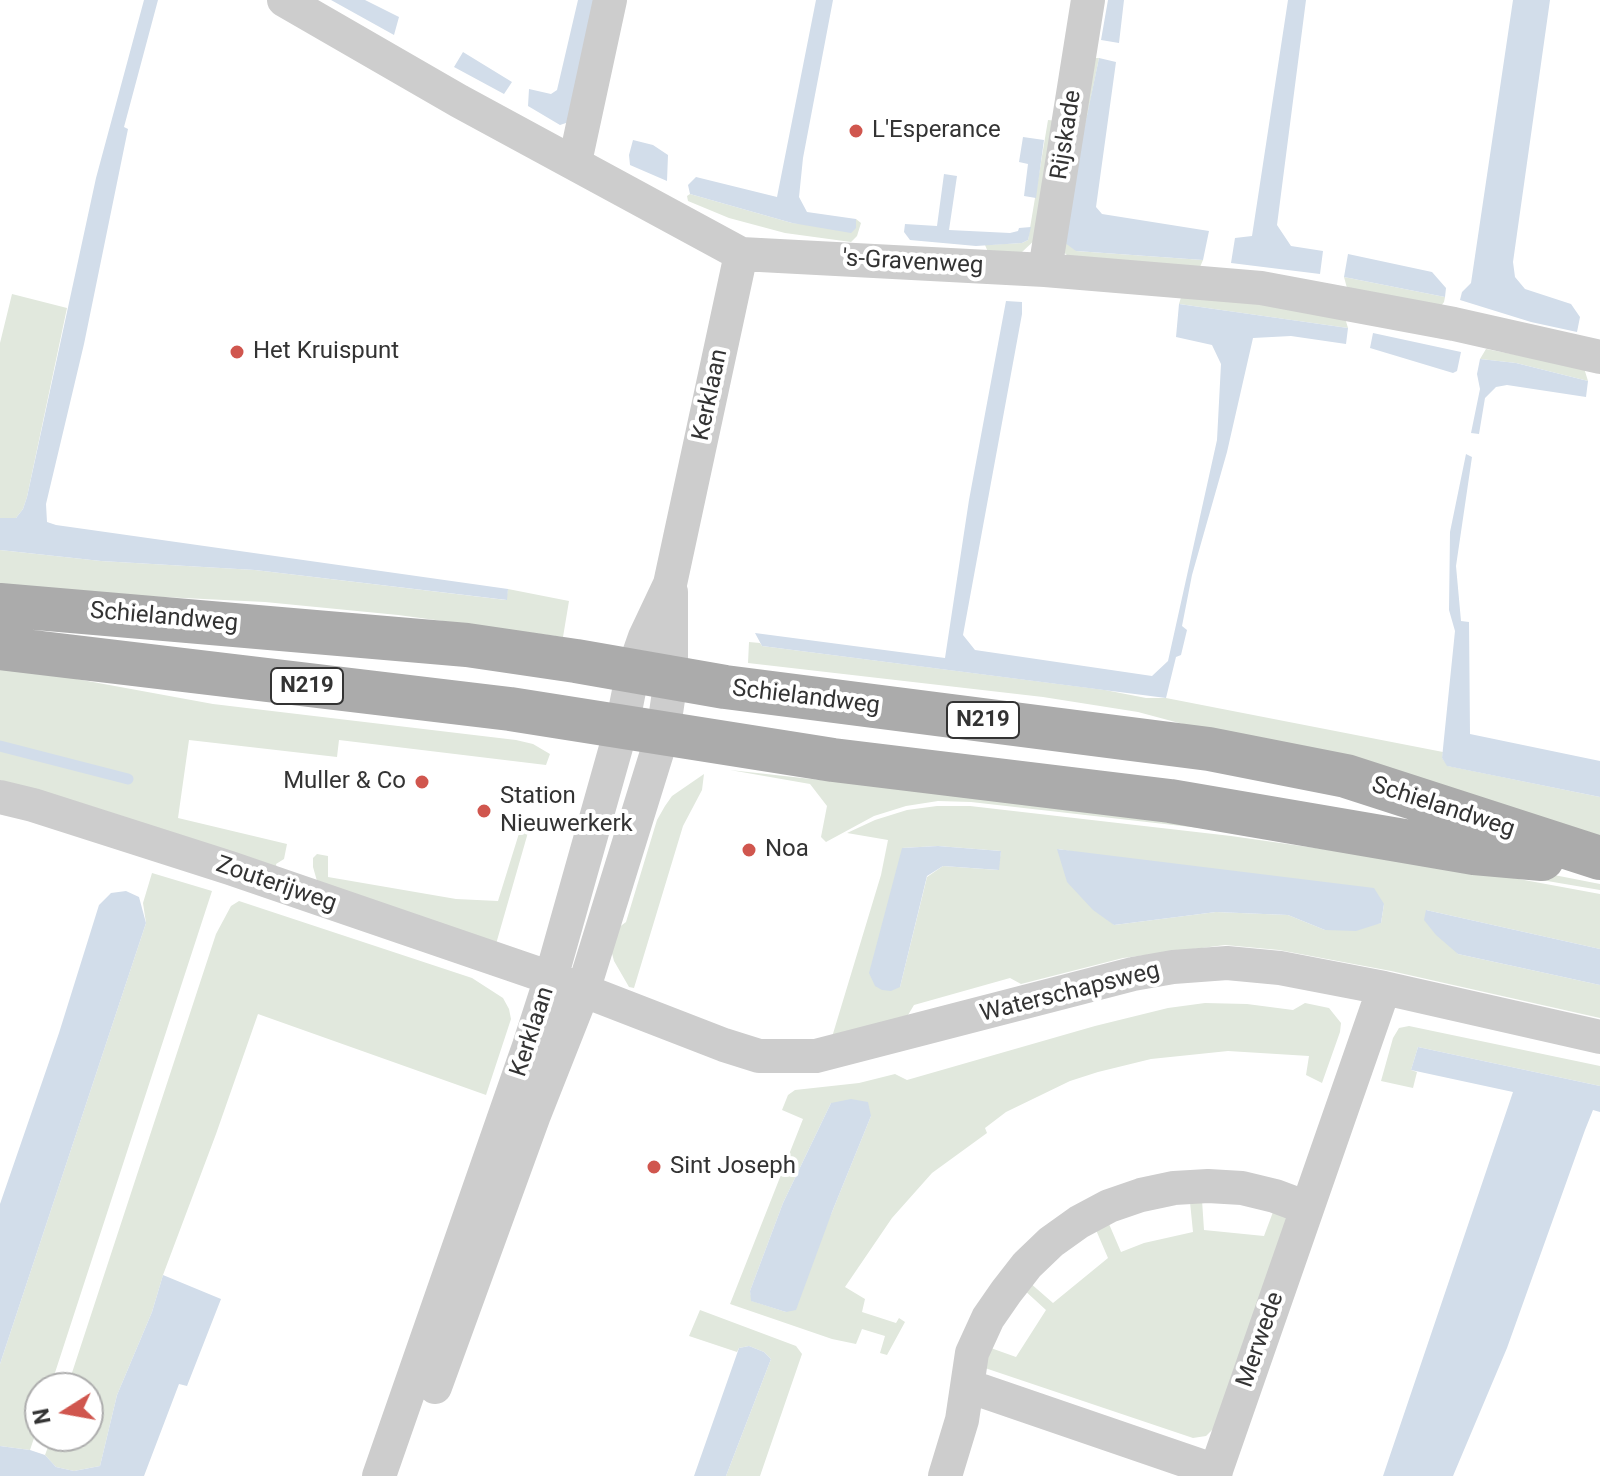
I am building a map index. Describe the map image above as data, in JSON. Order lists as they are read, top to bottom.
{
  "streets": {
    "main road": ["Schielandweg", "N219"],
    "street": [
      "Rijskade",
      "'s-Gravenweg",
      "Kerklaan",
      "Zouterijweg",
      "Waterschapsweg",
      "Merwede"
    ]
  },
  "crossings": [
    ["Rijskade", "'s-Gravenweg"],
    ["'s-Gravenweg", "Kerklaan"],
    ["Kerklaan", "Schielandweg"],
    ["Kerklaan", "Zouterijweg"],
    ["Kerklaan", "Waterschapsweg"],
    ["Zouterijweg", "Waterschapsweg"],
    ["Waterschapsweg", "Merwede"]
  ],
  "places": [
    "L'Esperance",
    "Het Kruispunt",
    "Muller & Co",
    "Station Nieuwerkerk",
    "Noa",
    "Sint Joseph"
  ],
  "north": "left"
}
